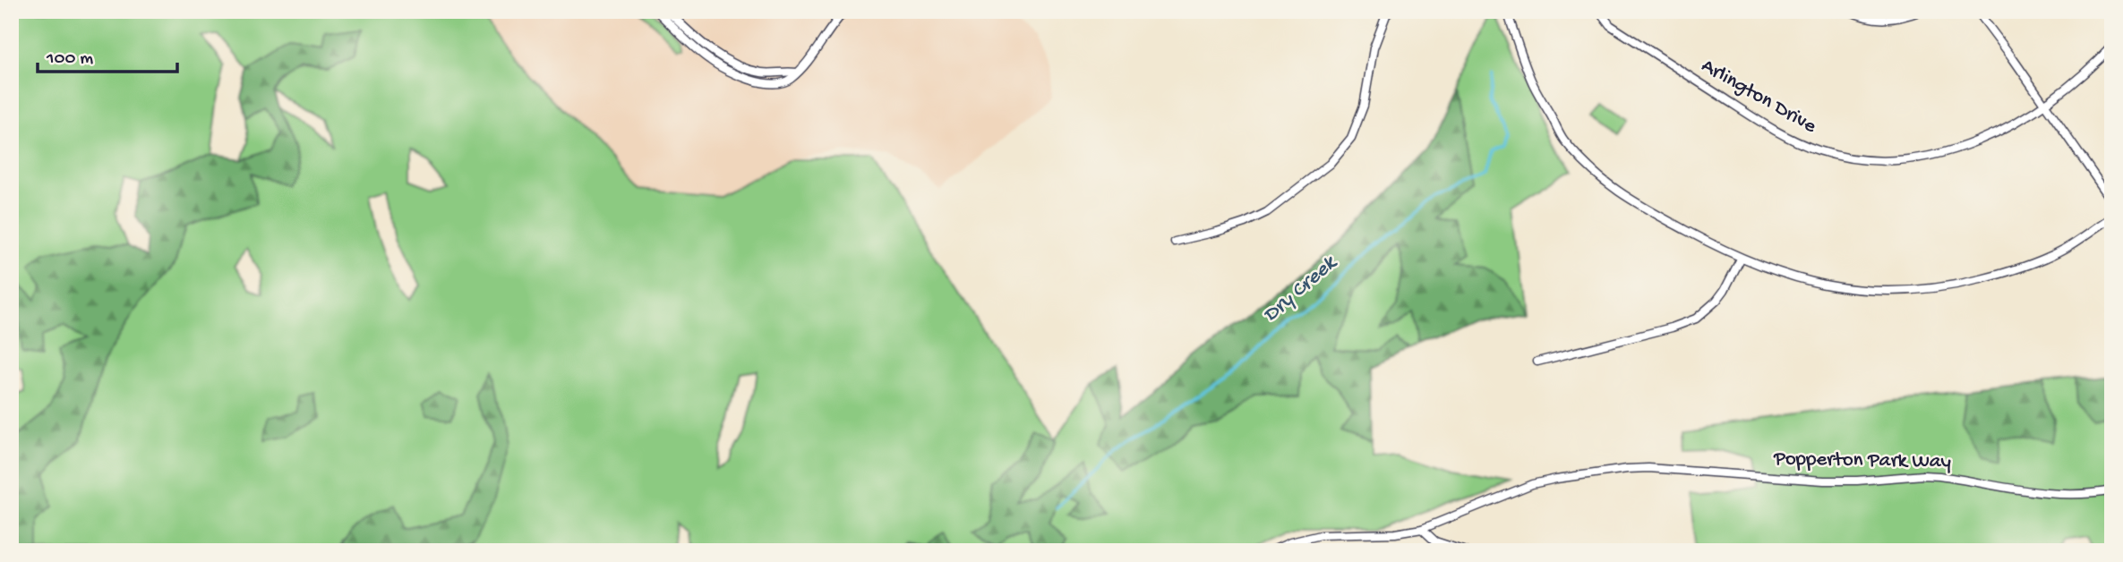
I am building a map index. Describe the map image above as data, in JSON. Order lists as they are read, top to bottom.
{
  "streets": {
    "street": ["Arlington Drive", "Popperton Park Way"]
  },
  "water": ["Dry Creek"],
  "scale_bar": "100 m"
}
